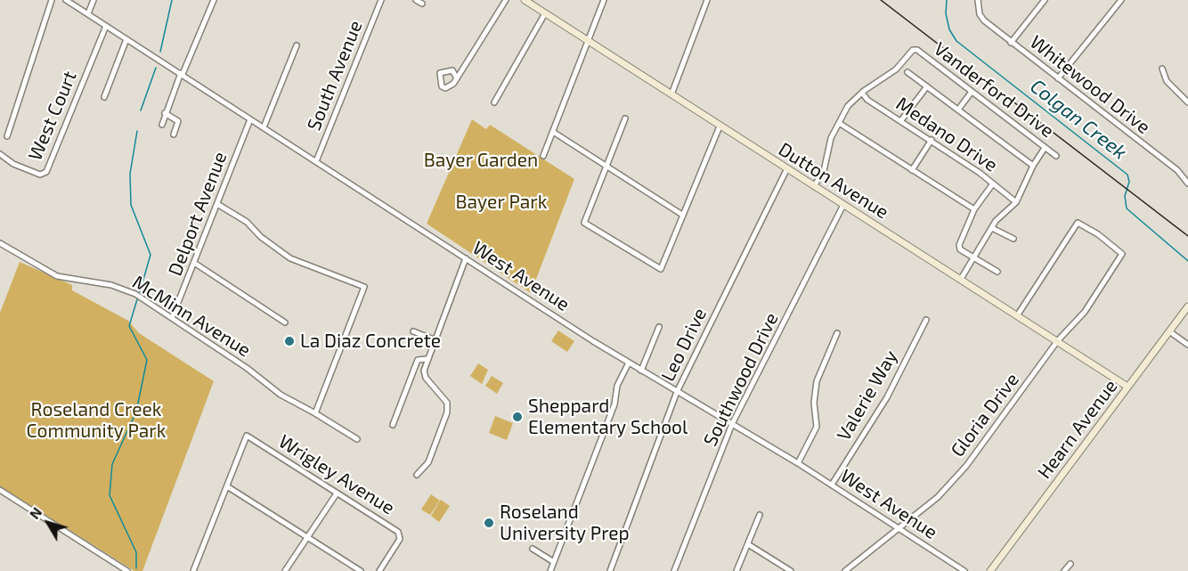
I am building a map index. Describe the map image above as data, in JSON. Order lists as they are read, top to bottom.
{
  "streets": {
    "main road": ["Dutton Avenue", "Hearn Avenue"],
    "street": [
      "South Avenue",
      "Whitewood Drive",
      "Vanderford Drive",
      "West Court",
      "Medano Drive",
      "Delport Avenue",
      "West Avenue",
      "McMinn Avenue",
      "Leo Drive",
      "Southwood Drive",
      "Valerie Way",
      "Gloria Drive",
      "Wrigley Avenue"
    ]
  },
  "crossings": [
    ["South Avenue", "West Avenue"],
    ["Vanderford Drive", "Medano Drive"],
    ["West Court", "West Avenue"],
    ["Dutton Avenue", "Leo Drive"],
    ["Dutton Avenue", "Southwood Drive"],
    ["Dutton Avenue", "Gloria Drive"],
    ["Dutton Avenue", "Hearn Avenue"],
    ["Delport Avenue", "West Avenue"],
    ["Delport Avenue", "McMinn Avenue"],
    ["West Avenue", "Leo Drive"],
    ["West Avenue", "Southwood Drive"],
    ["West Avenue", "Valerie Way"],
    ["West Avenue", "Gloria Drive"]
  ],
  "water": ["Colgan Creek"],
  "parks": ["Bayer Garden", "Bayer Park", "Roseland Creek Community Park"],
  "places": ["La Diaz Concrete", "Sheppard Elementary School", "Roseland University Prep"],
  "north": "top left"
}
